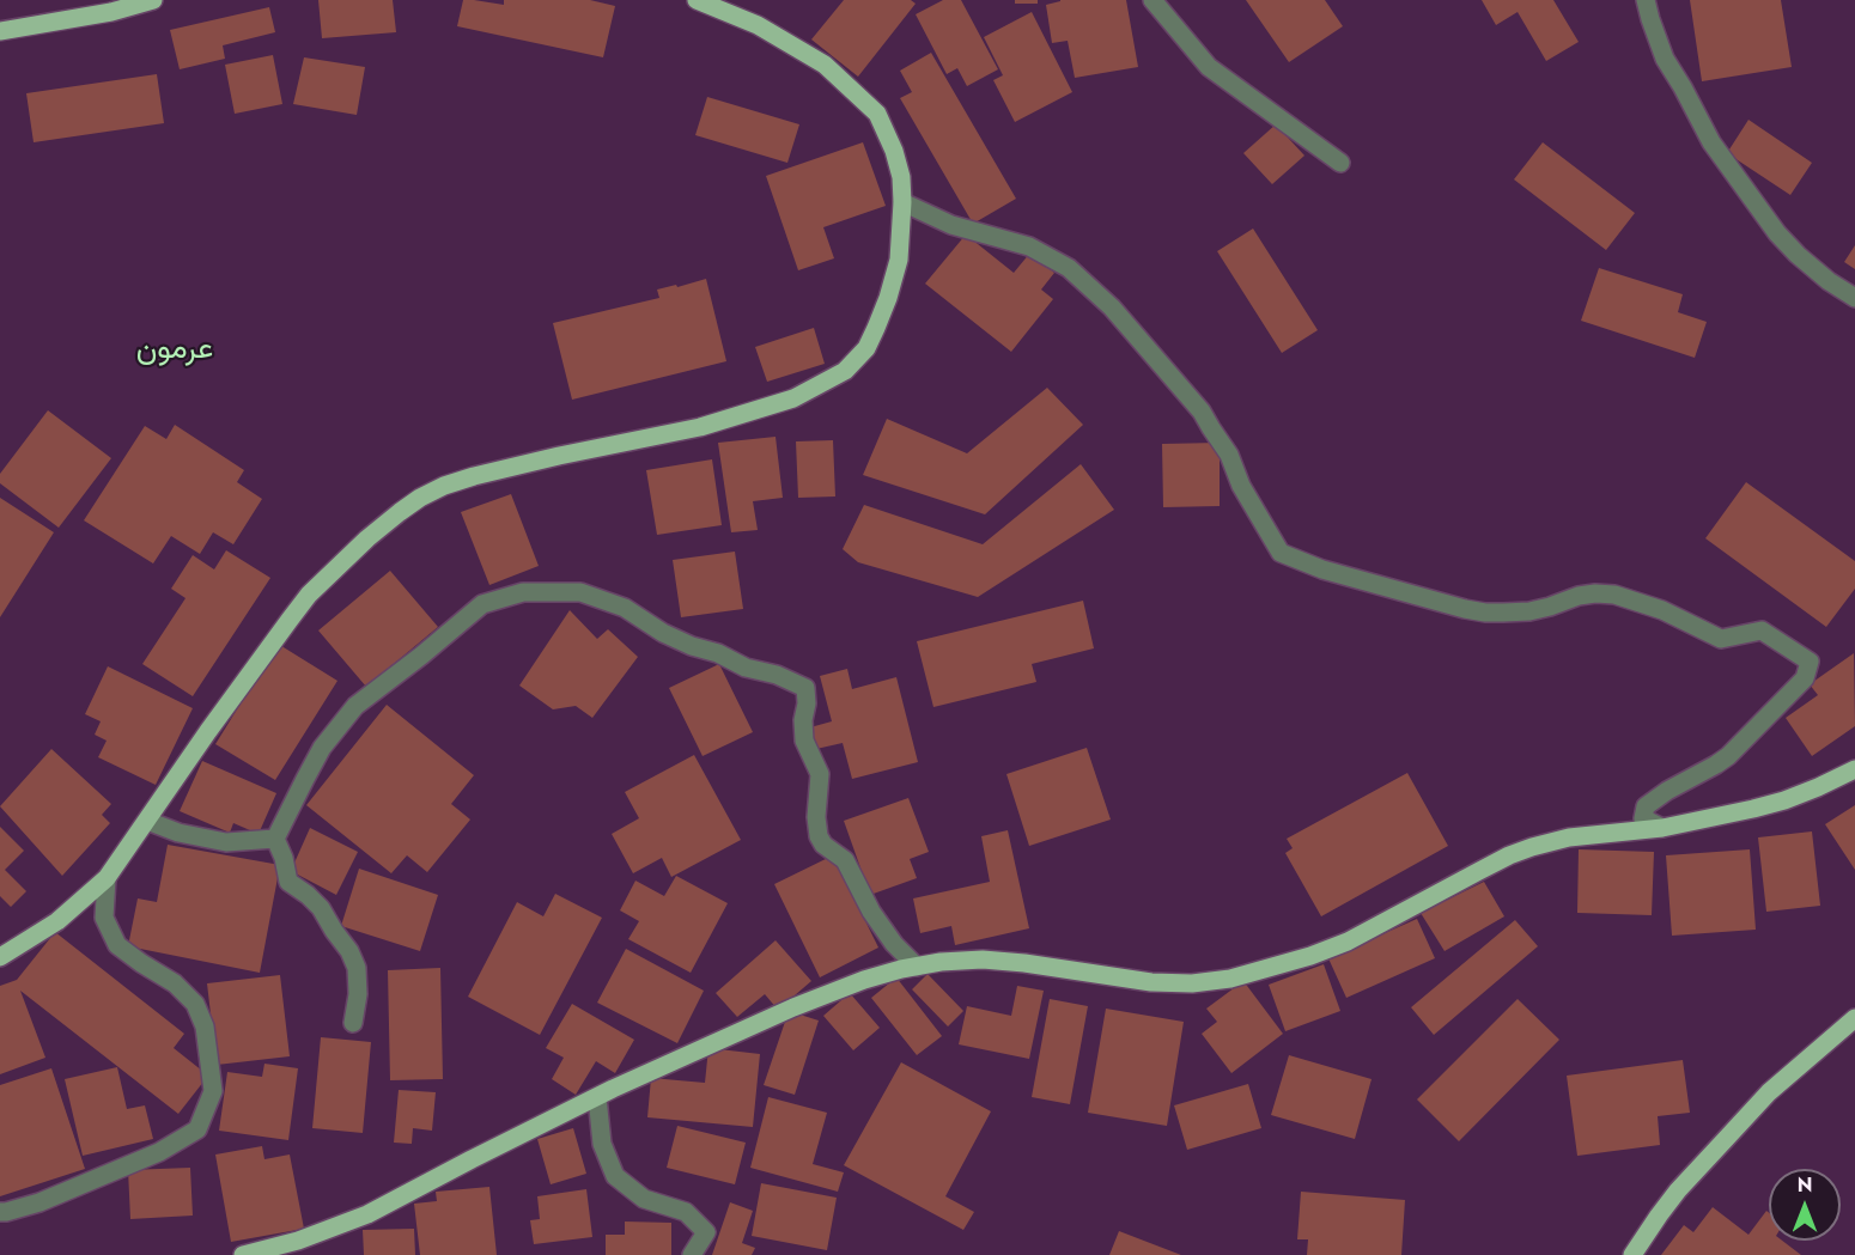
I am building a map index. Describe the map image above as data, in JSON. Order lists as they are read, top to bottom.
{
  "districts": ["عرمون"],
  "north": "top"
}
